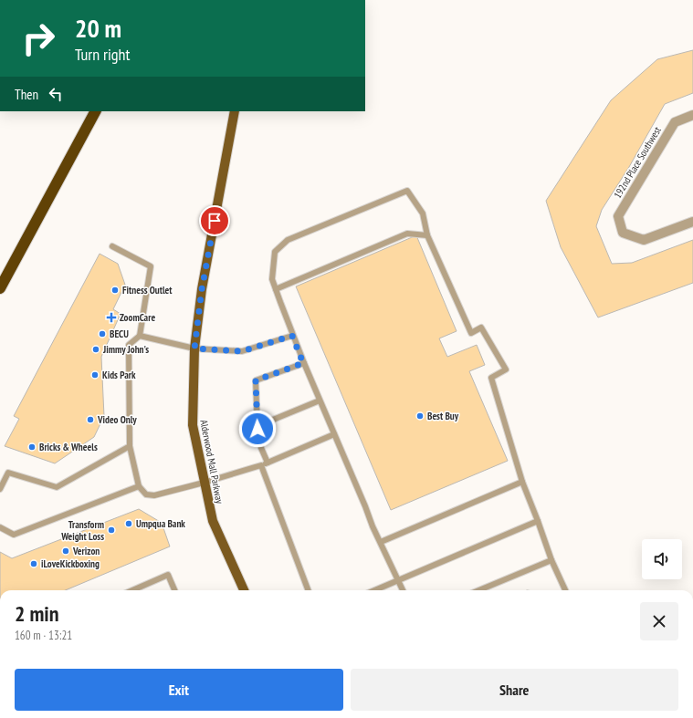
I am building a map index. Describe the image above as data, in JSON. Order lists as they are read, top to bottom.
{
  "streets": {
    "main road": ["Alderwood Mall Parkway"],
    "street": ["192nd Place Southwest"]
  },
  "places": {
    "other": [
      "Fitness Outlet",
      "BECU",
      "Jimmy John's",
      "Kids Park",
      "Best Buy",
      "Video Only",
      "Bricks & Wheels",
      "Umpqua Bank",
      "Transform Weight Loss",
      "Verizon",
      "iLoveKickboxing"
    ],
    "health": ["ZoomCare"]
  },
  "page": {
    "turn": ["20 m", "Turn right"],
    "then": "Then",
    "heading": ["2 min", "160 m · 13:21"],
    "buttons": ["Exit", "Share"]
  }
}
